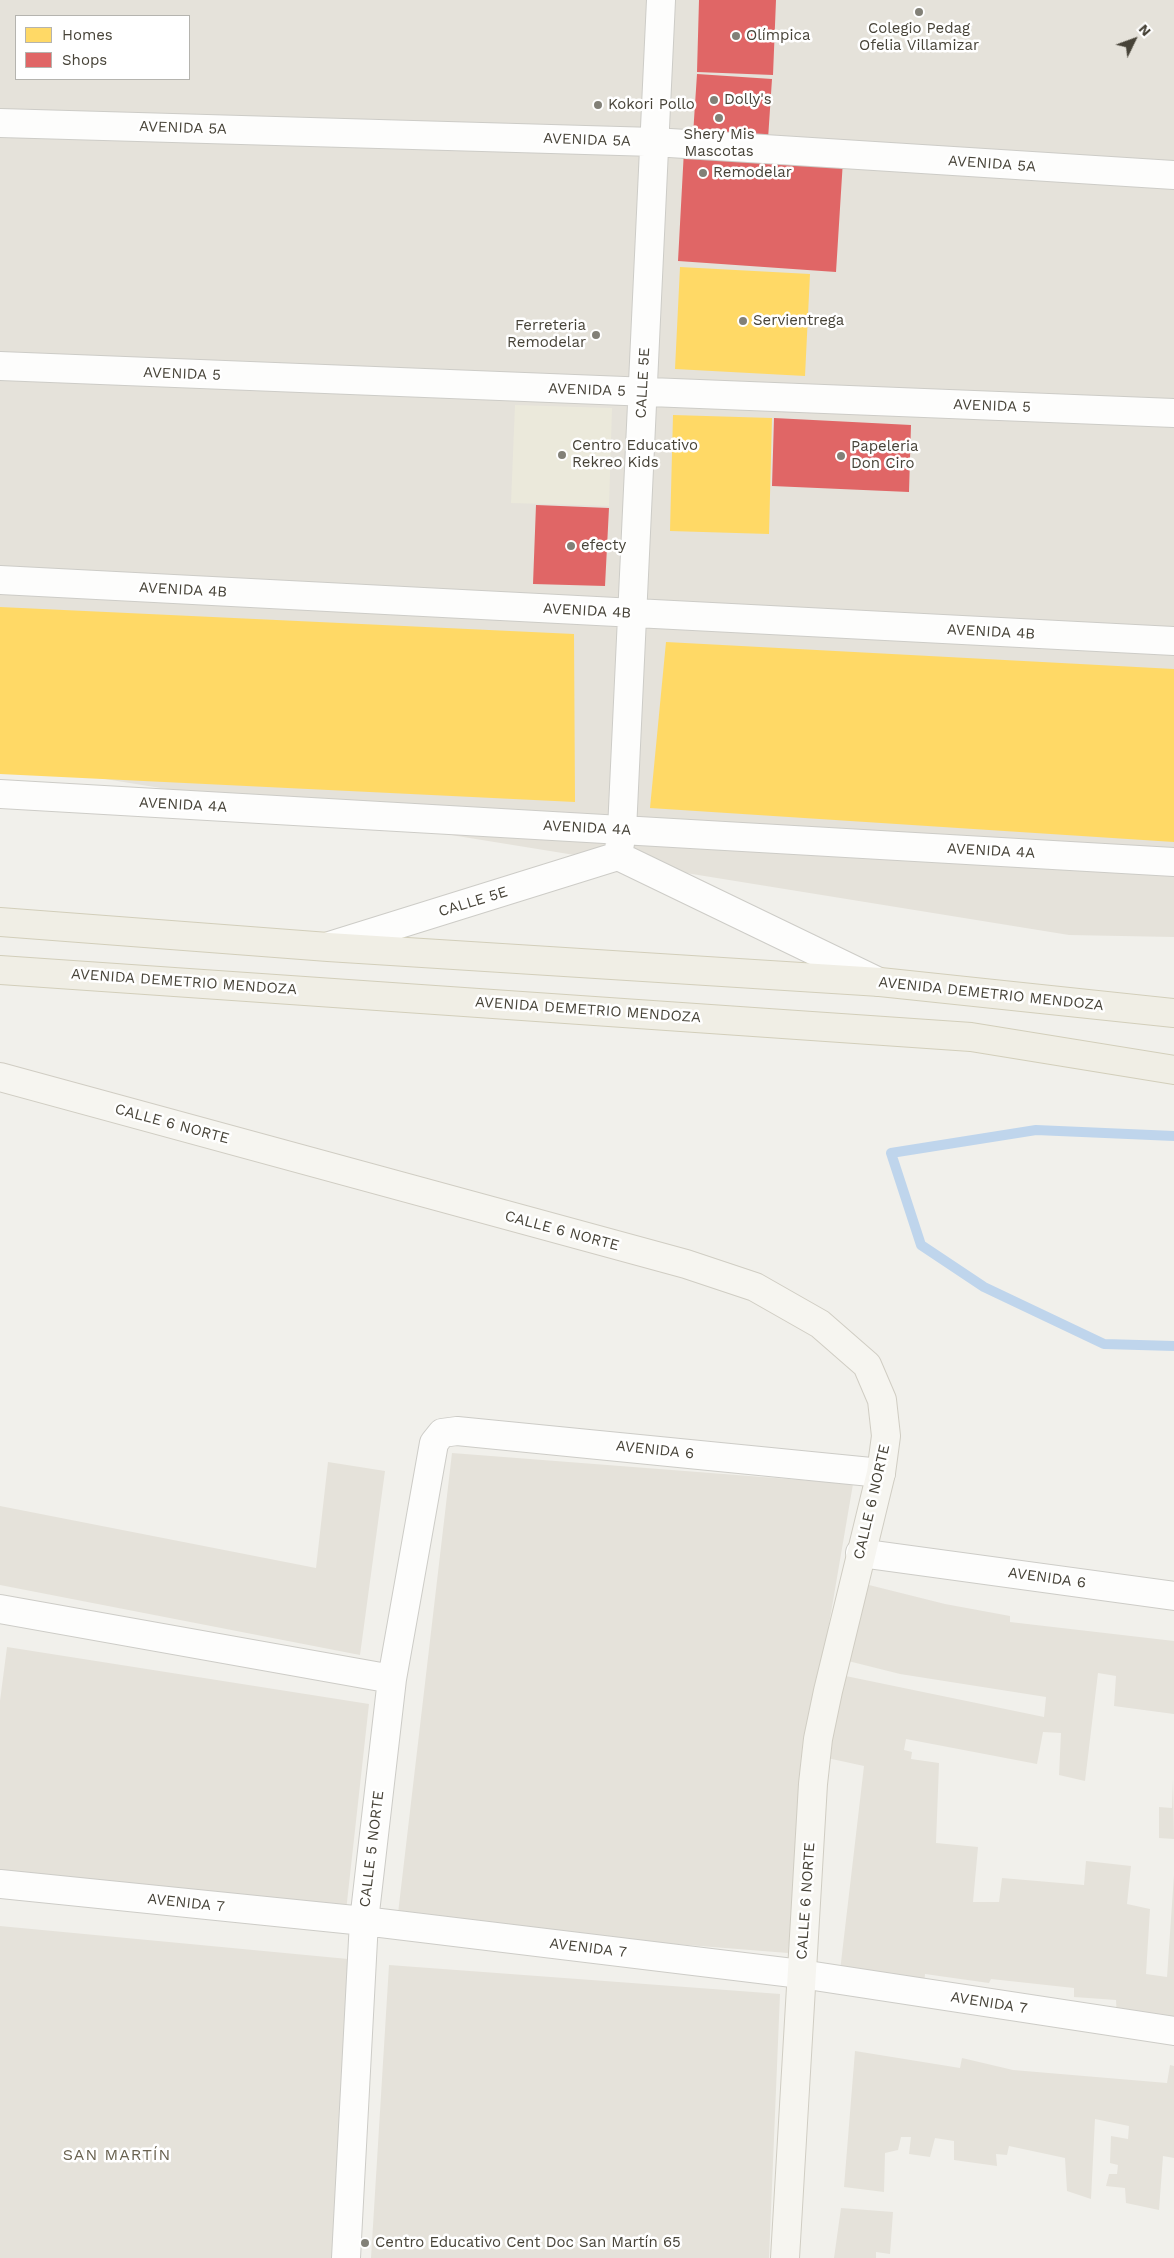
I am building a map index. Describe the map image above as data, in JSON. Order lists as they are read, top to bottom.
{
  "streets": {
    "main road": ["AVENIDA DEMETRIO MENDOZA"],
    "street": [
      "AVENIDA 5A",
      "AVENIDA 5",
      "CALLE 5E",
      "AVENIDA 4B",
      "AVENIDA 4A",
      "CALLE 6 NORTE",
      "AVENIDA 6",
      "CALLE 5 NORTE",
      "AVENIDA 7"
    ]
  },
  "crossings": [
    ["AVENIDA 5A", "CALLE 5E"],
    ["AVENIDA 5", "CALLE 5E"],
    ["CALLE 5E", "AVENIDA 4B"],
    ["CALLE 5E", "AVENIDA 4A"],
    ["CALLE 5E", "AVENIDA DEMETRIO MENDOZA"],
    ["CALLE 6 NORTE", "AVENIDA 6"],
    ["CALLE 6 NORTE", "AVENIDA 7"],
    ["AVENIDA 6", "CALLE 5 NORTE"],
    ["CALLE 5 NORTE", "AVENIDA 7"]
  ],
  "districts": ["SAN MARTÍN"],
  "places": [
    "Colegio Pedag Ofelia Villamizar",
    "Olímpica",
    "Dolly's",
    "Kokori Pollo",
    "Shery Mis Mascotas",
    "Remodelar",
    "Servientrega",
    "Ferreteria Remodelar",
    "Centro Educativo Rekreo Kids",
    "Papeleria Don Ciro",
    "efecty",
    "Centro Educativo Cent Doc San Martín 65"
  ],
  "legend": ["Homes", "Shops"],
  "north": "top right"
}
